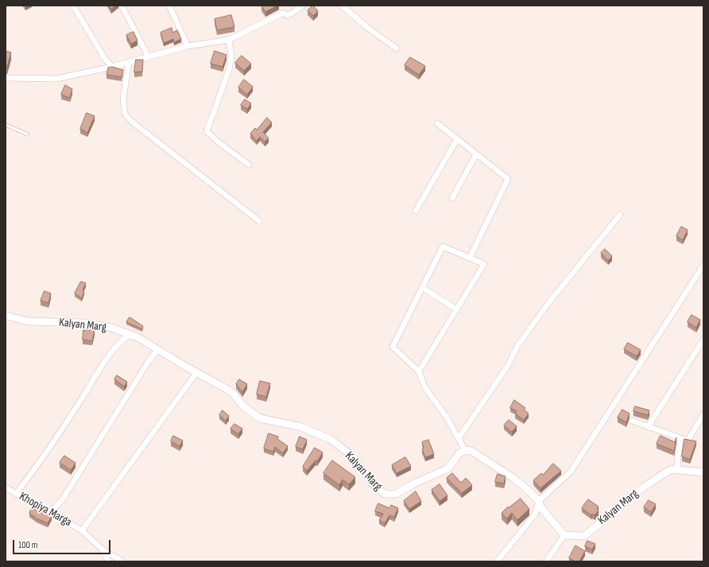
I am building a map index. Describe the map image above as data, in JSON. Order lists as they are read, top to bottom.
{
  "streets": {
    "street": ["Kalyan Marg", "Khopiya Marga"]
  },
  "scale_bar": "100 m"
}
